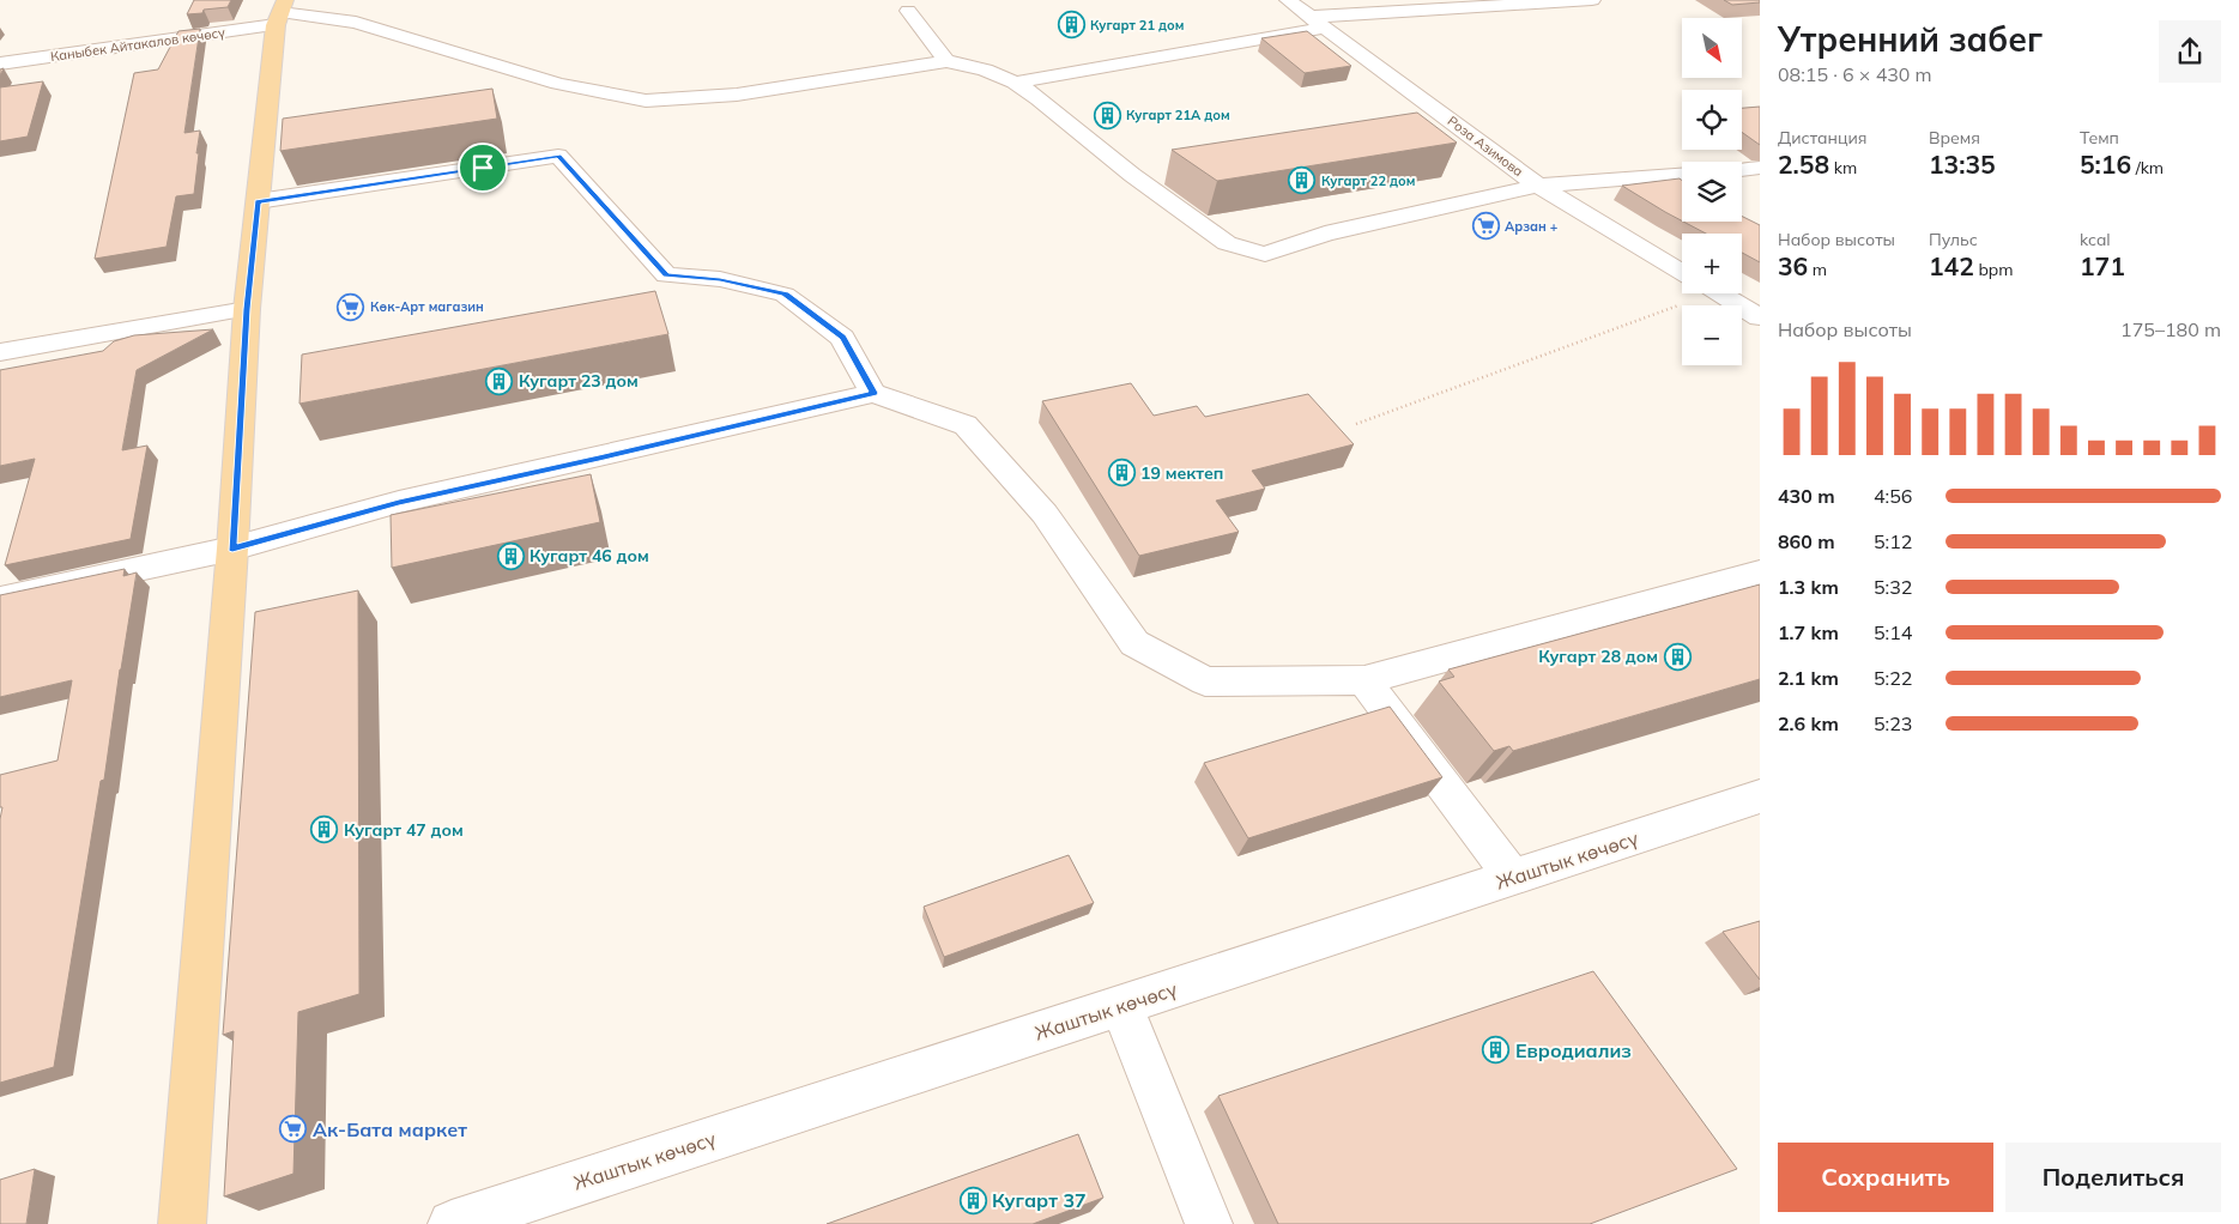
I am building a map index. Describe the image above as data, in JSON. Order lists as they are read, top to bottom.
{
  "streets": {
    "street": ["Каныбек Айтакалов көчөсү", "Роза Азимова", "Жаштык көчөсү"]
  },
  "places": {
    "building": [
      "Кугарт 21 дом",
      "Кугарт 21А дом",
      "Кугарт 22 дом",
      "Кугарт 23 дом",
      "19 мектеп",
      "Кугарт 46 дом",
      "Кугарт 28 дом",
      "Кугарт 47 дом",
      "Евродиализ",
      "Кугарт 37"
    ],
    "supermarket": ["Арзан +", "Көк-Арт магазин", "Ак-Бата маркет"]
  },
  "north": "bottom right",
  "page": {
    "heading": ["Утренний забег", "08:15 · 6 × 430 m"],
    "map_buttons": ["+", "−"],
    "stats": [
      ["Дистанция", "2.58 km"],
      ["Время", "13:35"],
      ["Темп", "5:16 /km"],
      ["Набор высоты", "36 m"],
      ["Пульс", "142 bpm"],
      ["kcal", "171"]
    ],
    "chart": ["Набор высоты", "175–180 m"],
    "list": [
      {
        "name": "430 m",
        "note": "4:56"
      },
      {
        "name": "860 m",
        "note": "5:12"
      },
      {
        "name": "1.3 km",
        "note": "5:32"
      },
      {
        "name": "1.7 km",
        "note": "5:14"
      },
      {
        "name": "2.1 km",
        "note": "5:22"
      },
      {
        "name": "2.6 km",
        "note": "5:23"
      }
    ],
    "buttons": ["Сохранить", "Поделиться"]
  }
}
